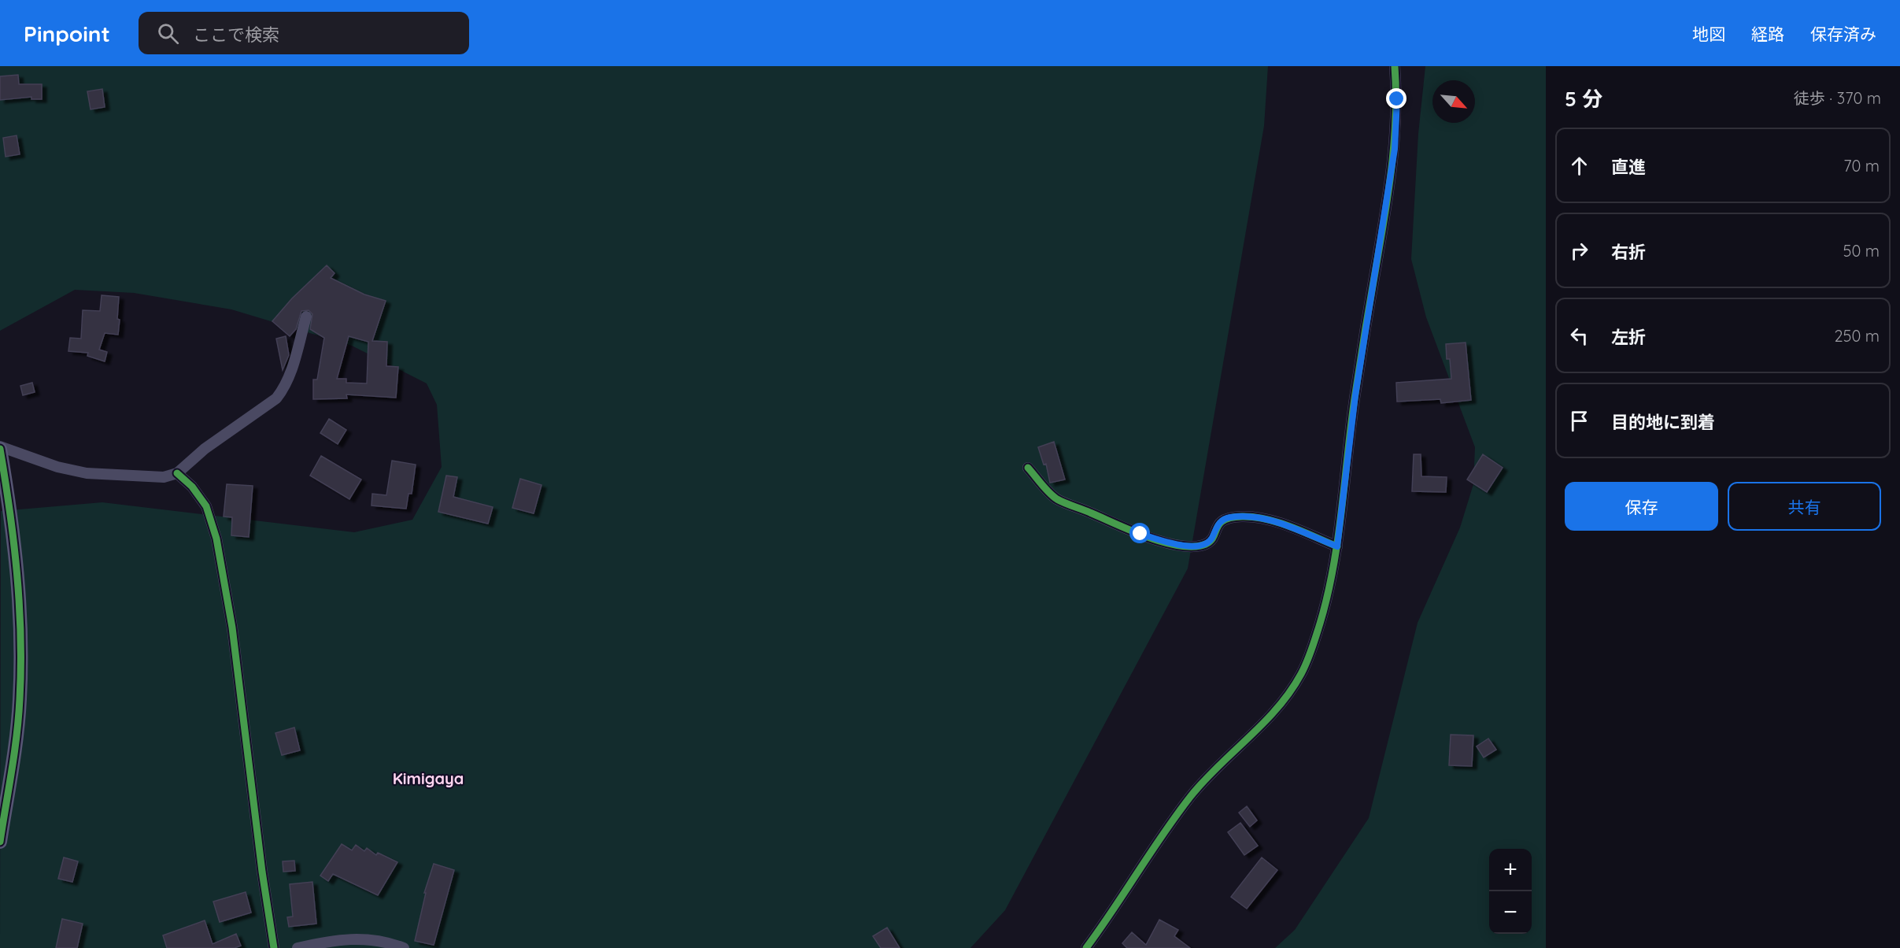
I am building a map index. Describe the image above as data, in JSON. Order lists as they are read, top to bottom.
{
  "districts": ["Kimigaya"],
  "north": "bottom right",
  "page": {
    "header": "Pinpoint",
    "search": "ここで検索",
    "nav": ["地図", "経路", "保存済み"],
    "heading": ["5 分", "徒歩 · 370 m"],
    "list": [
      ["直進", "70 m"],
      ["右折", "50 m"],
      ["左折", "250 m"],
      "目的地に到着"
    ],
    "buttons": ["保存", "共有"],
    "map_buttons": ["+", "−"]
  }
}
